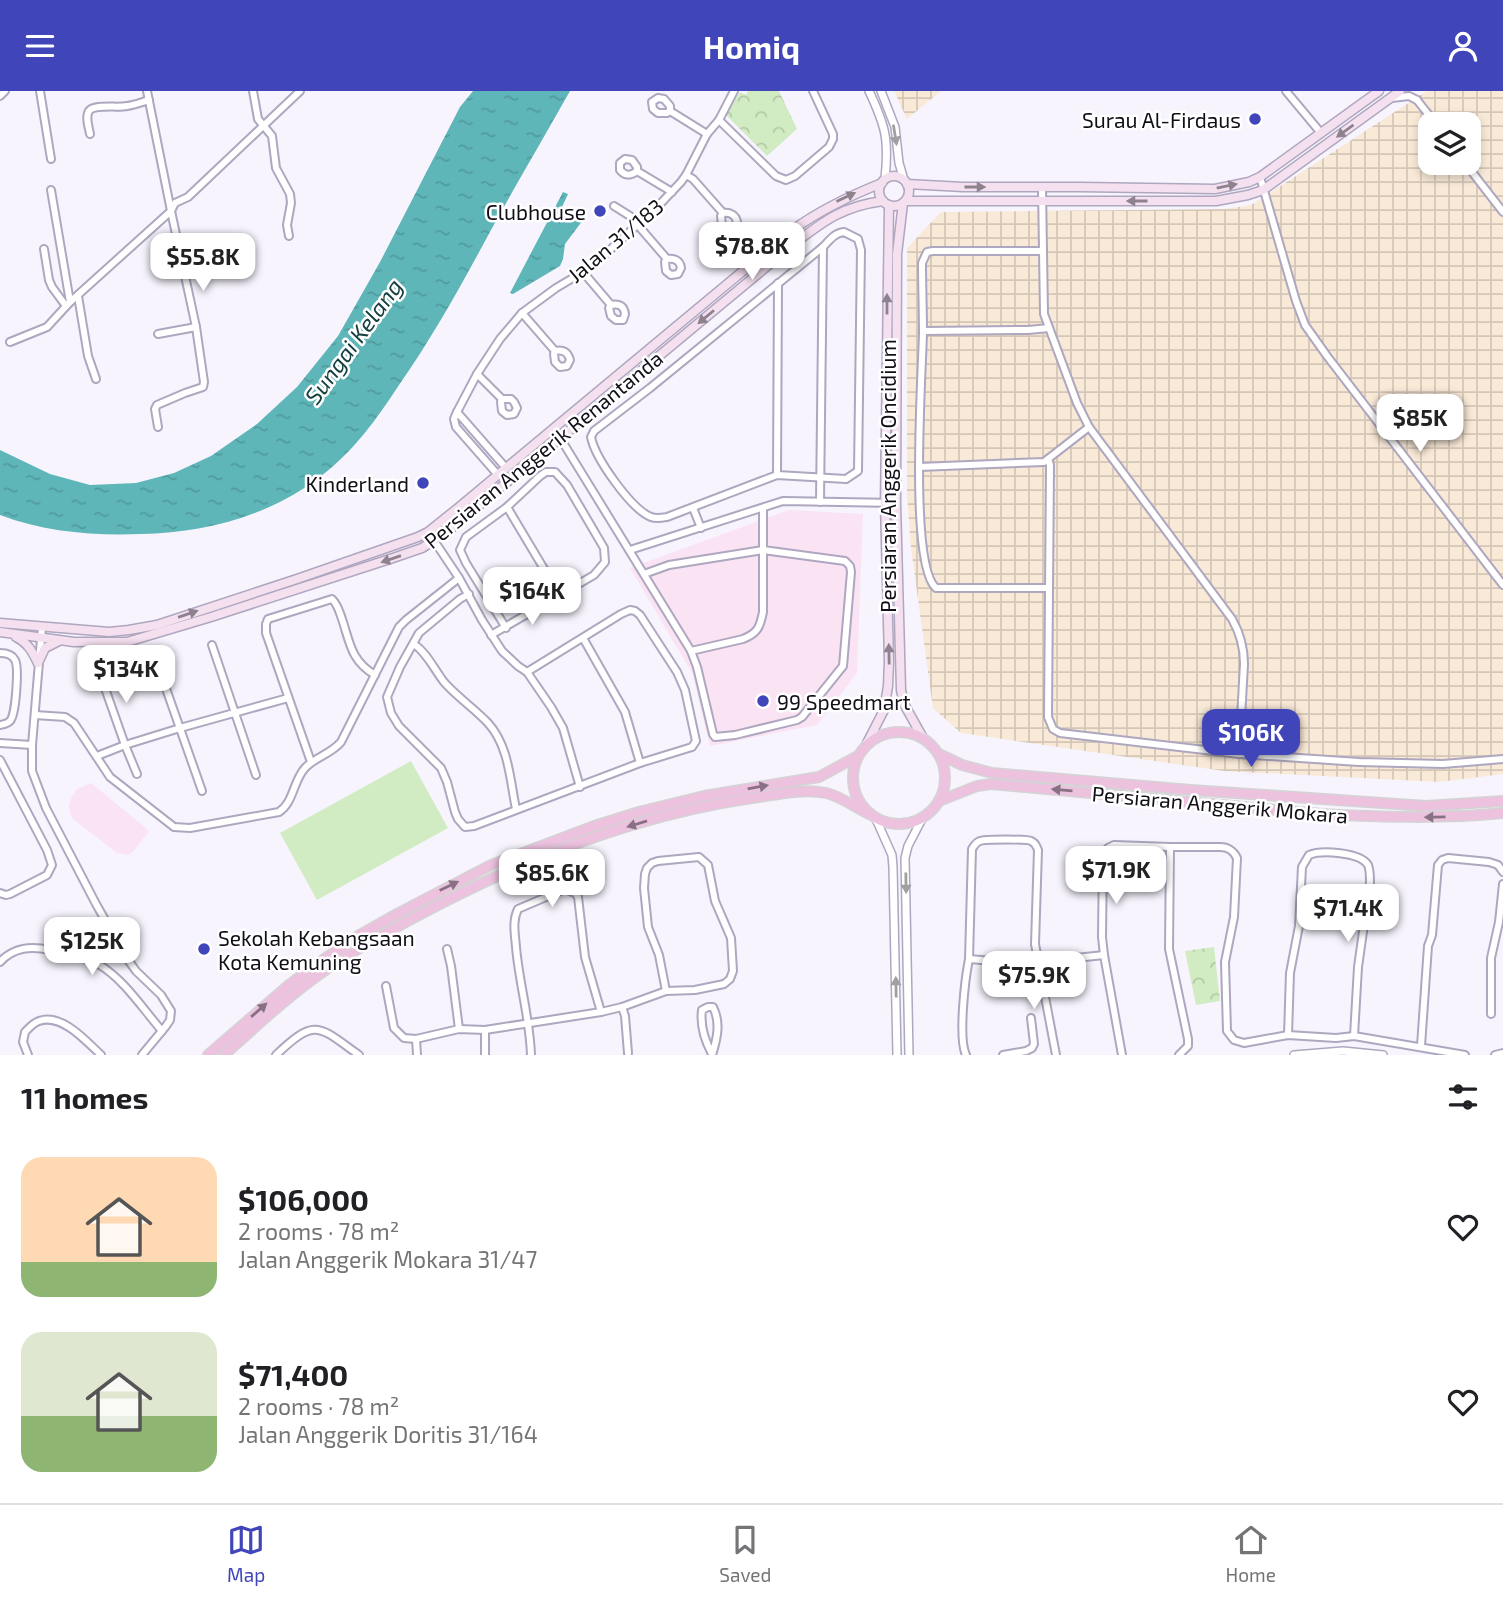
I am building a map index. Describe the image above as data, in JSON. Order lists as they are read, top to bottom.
{
  "streets": {
    "main road": ["Persiaran Anggerik Renantanda", "Persiaran Anggerik Oncidium", "Persiaran Anggerik Mokara"],
    "street": ["Jalan 31/183"]
  },
  "crossings": [
    ["Persiaran Anggerik Renantanda", "Persiaran Anggerik Oncidium"],
    ["Persiaran Anggerik Oncidium", "Persiaran Anggerik Mokara"]
  ],
  "water": ["Sungai Kelang"],
  "places": [
    "Surau Al-Firdaus",
    "Clubhouse",
    "Kinderland",
    "99 Speedmart",
    "Sekolah Kebangsaan Kota Kemuning"
  ],
  "page": {
    "header": "Homiq",
    "price": [
      "$78.8K",
      "$55.8K",
      "$85K",
      "$164K",
      "$134K",
      "$106K",
      "$71.9K",
      "$85.6K",
      "$71.4K",
      "$125K",
      "$75.9K"
    ],
    "heading": "11 homes",
    "list": [
      {
        "name": "$106,000",
        "note": "2 rooms · 78 m² · Jalan Anggerik Mokara 31/47"
      },
      {
        "name": "$71,400",
        "note": "2 rooms · 78 m² · Jalan Anggerik Doritis 31/164"
      }
    ],
    "tabs": ["Map", "Saved", "Home"]
  }
}
